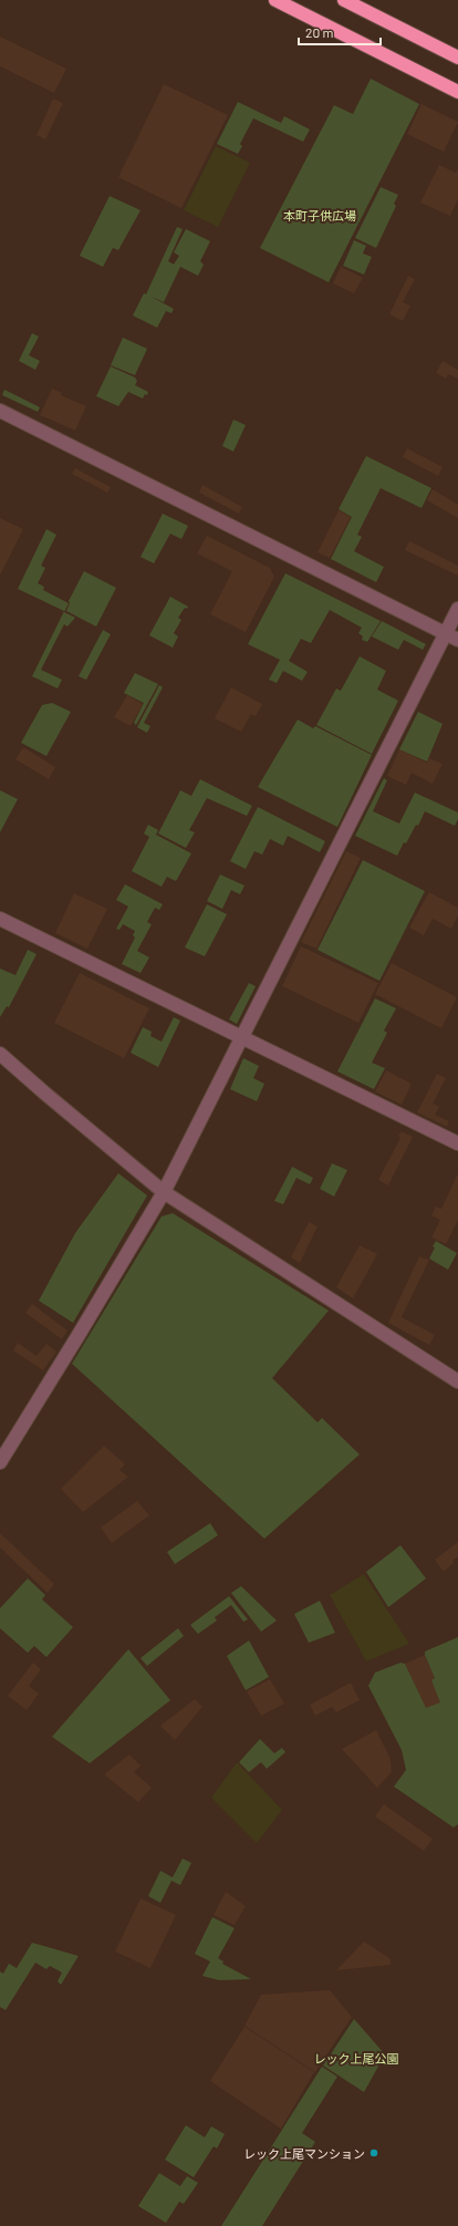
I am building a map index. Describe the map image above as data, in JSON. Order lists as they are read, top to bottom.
{
  "parks": ["本町子供広場", "レック上尾公園"],
  "places": ["レック上尾マンション"],
  "scale_bar": "20 m"
}
